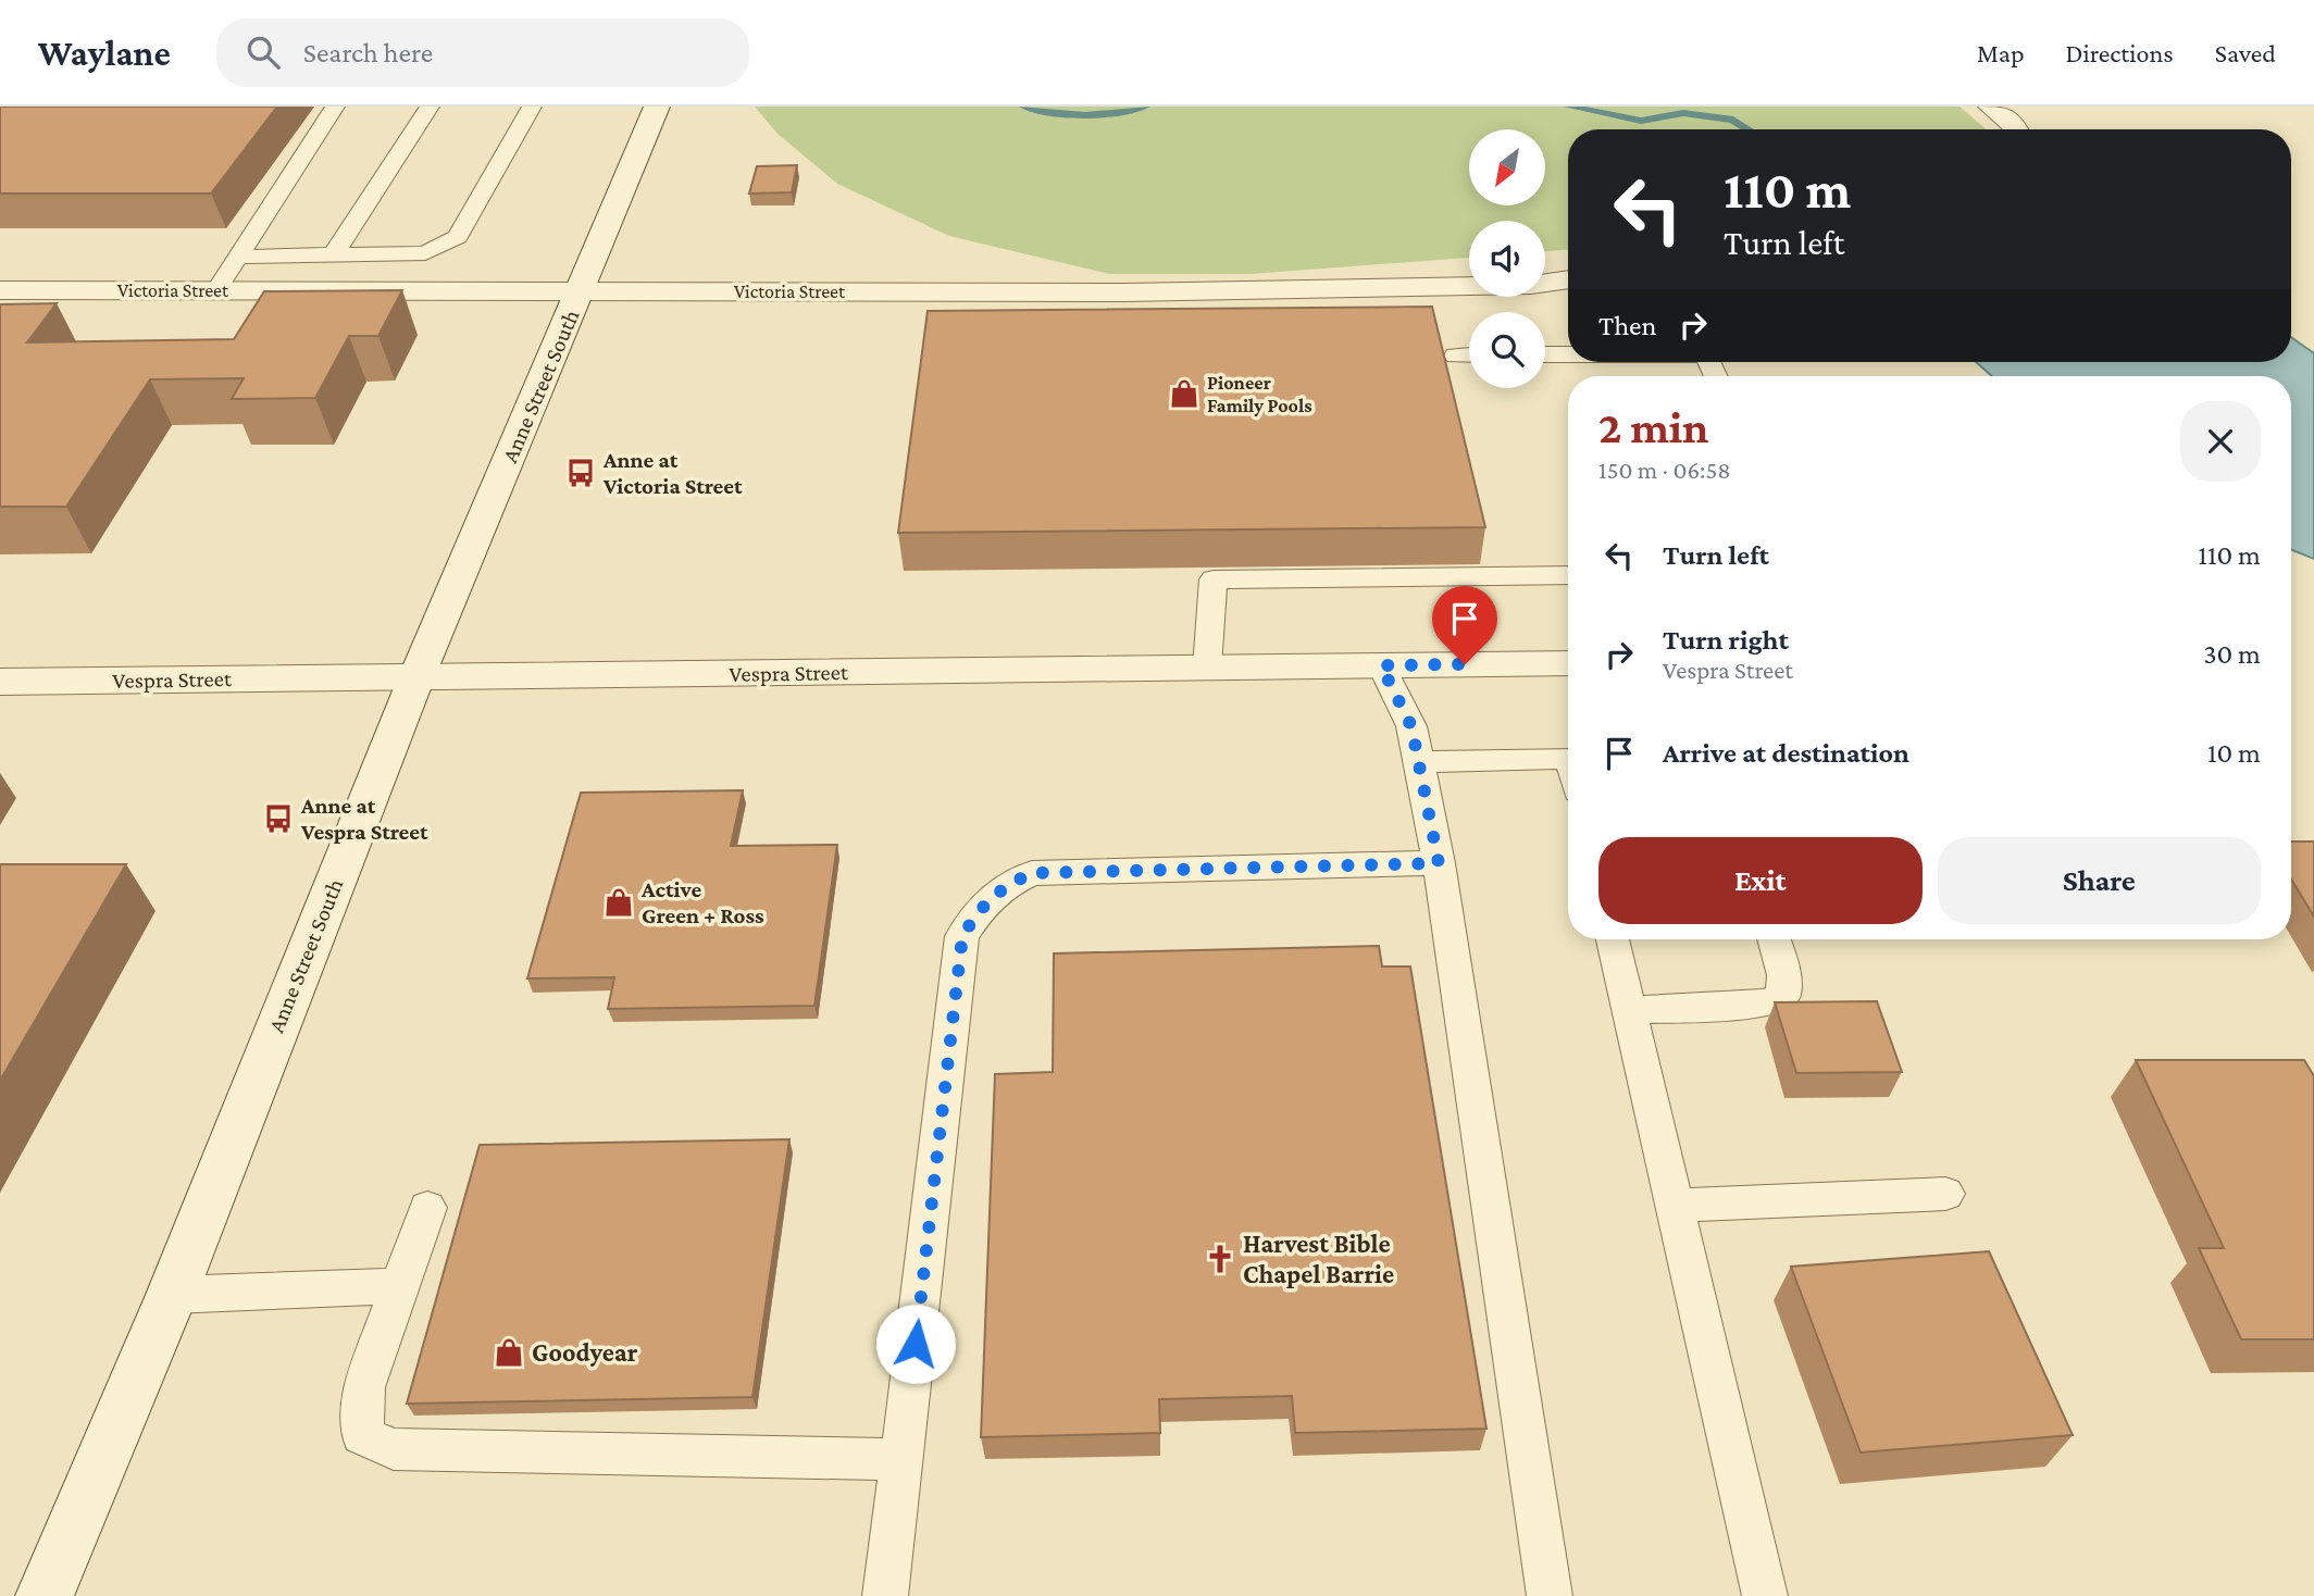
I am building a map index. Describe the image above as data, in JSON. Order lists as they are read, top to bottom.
{
  "streets": {
    "street": ["Victoria Street", "Anne Street South", "Vespra Street"]
  },
  "crossings": [
    ["Victoria Street", "Anne Street South"],
    ["Anne Street South", "Vespra Street"]
  ],
  "places": {
    "shop": ["Pioneer Family Pools", "Active Green + Ross", "Goodyear"],
    "bus stop": ["Anne at Victoria Street", "Anne at Vespra Street"],
    "church": ["Harvest Bible Chapel Barrie"]
  },
  "north": "bottom left",
  "page": {
    "header": "Waylane",
    "search": "Search here",
    "nav": ["Map", "Directions", "Saved"],
    "turn": ["110 m", "Turn left"],
    "then": "Then",
    "heading": ["2 min", "150 m · 06:58"],
    "list": [
      {
        "name": "Turn left",
        "value": "110 m"
      },
      {
        "name": "Turn right",
        "note": "Vespra Street",
        "value": "30 m"
      },
      {
        "name": "Arrive at destination",
        "value": "10 m"
      }
    ],
    "buttons": ["Exit", "Share"]
  }
}
